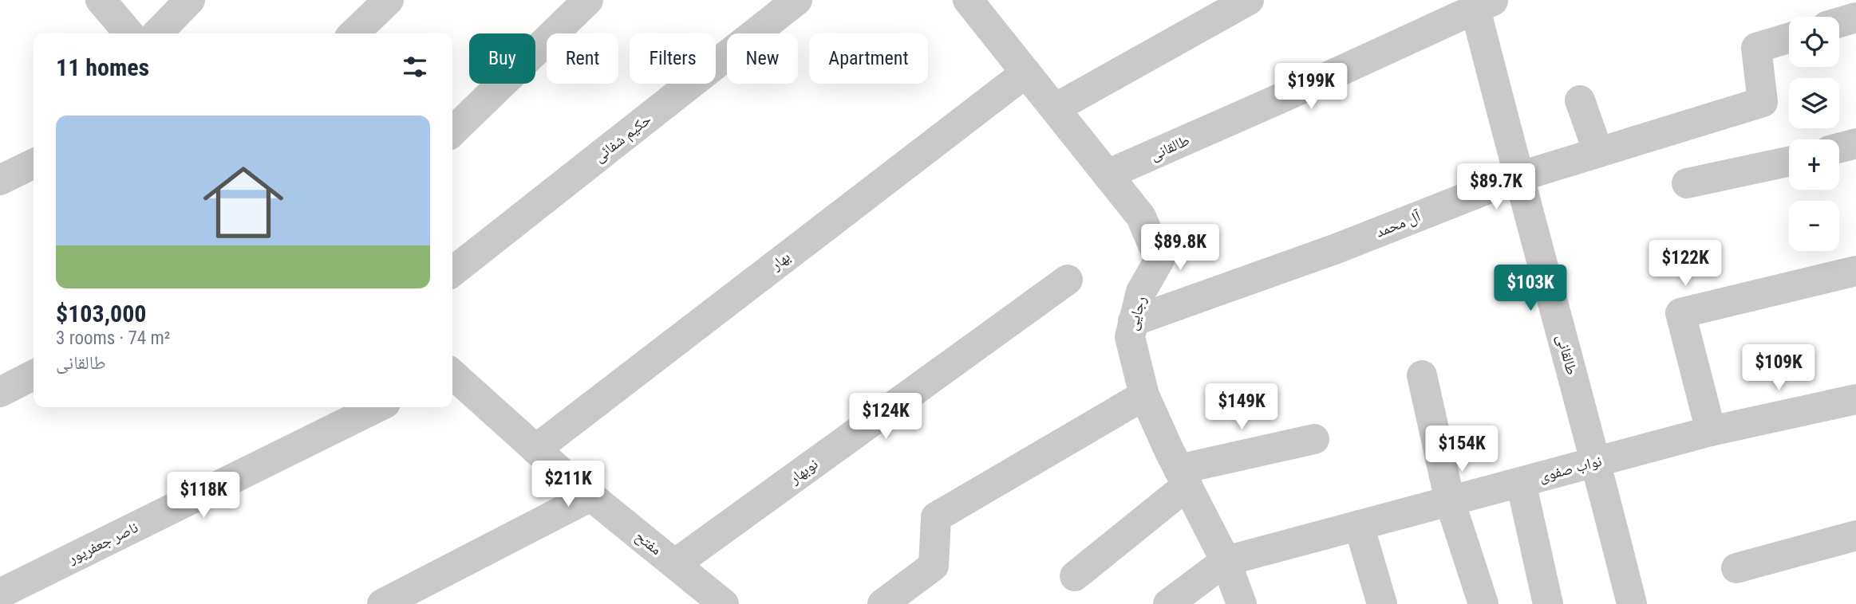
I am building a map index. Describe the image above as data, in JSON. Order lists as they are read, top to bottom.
{
  "streets": {
    "street": [
      "حکیم شفائی",
      "طالقانی",
      "آل محمد",
      "بهار",
      "رجایی",
      "نواب صفوی",
      "نوبهار",
      "ناصر جعفرپور",
      "مفتح"
    ]
  },
  "crossings": [
    ["طالقانی", "آل محمد"],
    ["طالقانی", "رجایی"],
    ["طالقانی", "نواب صفوی"],
    ["آل محمد", "رجایی"],
    ["بهار", "رجایی"],
    ["بهار", "مفتح"],
    ["رجایی", "نواب صفوی"],
    ["نوبهار", "مفتح"]
  ],
  "page": {
    "map_buttons": ["+", "−"],
    "chip": [
      "Buy",
      "Rent",
      "Filters",
      "New",
      "Apartment"
    ],
    "heading": "11 homes",
    "price": [
      "$199K",
      "$89.7K",
      "$89.8K",
      "$122K",
      "$103K",
      "$109K",
      "$149K",
      "$124K",
      "$154K",
      "$211K",
      "$118K"
    ],
    "list": [
      {
        "name": "$103,000",
        "note": "3 rooms · 74 m² · طالقانی"
      }
    ]
  }
}
